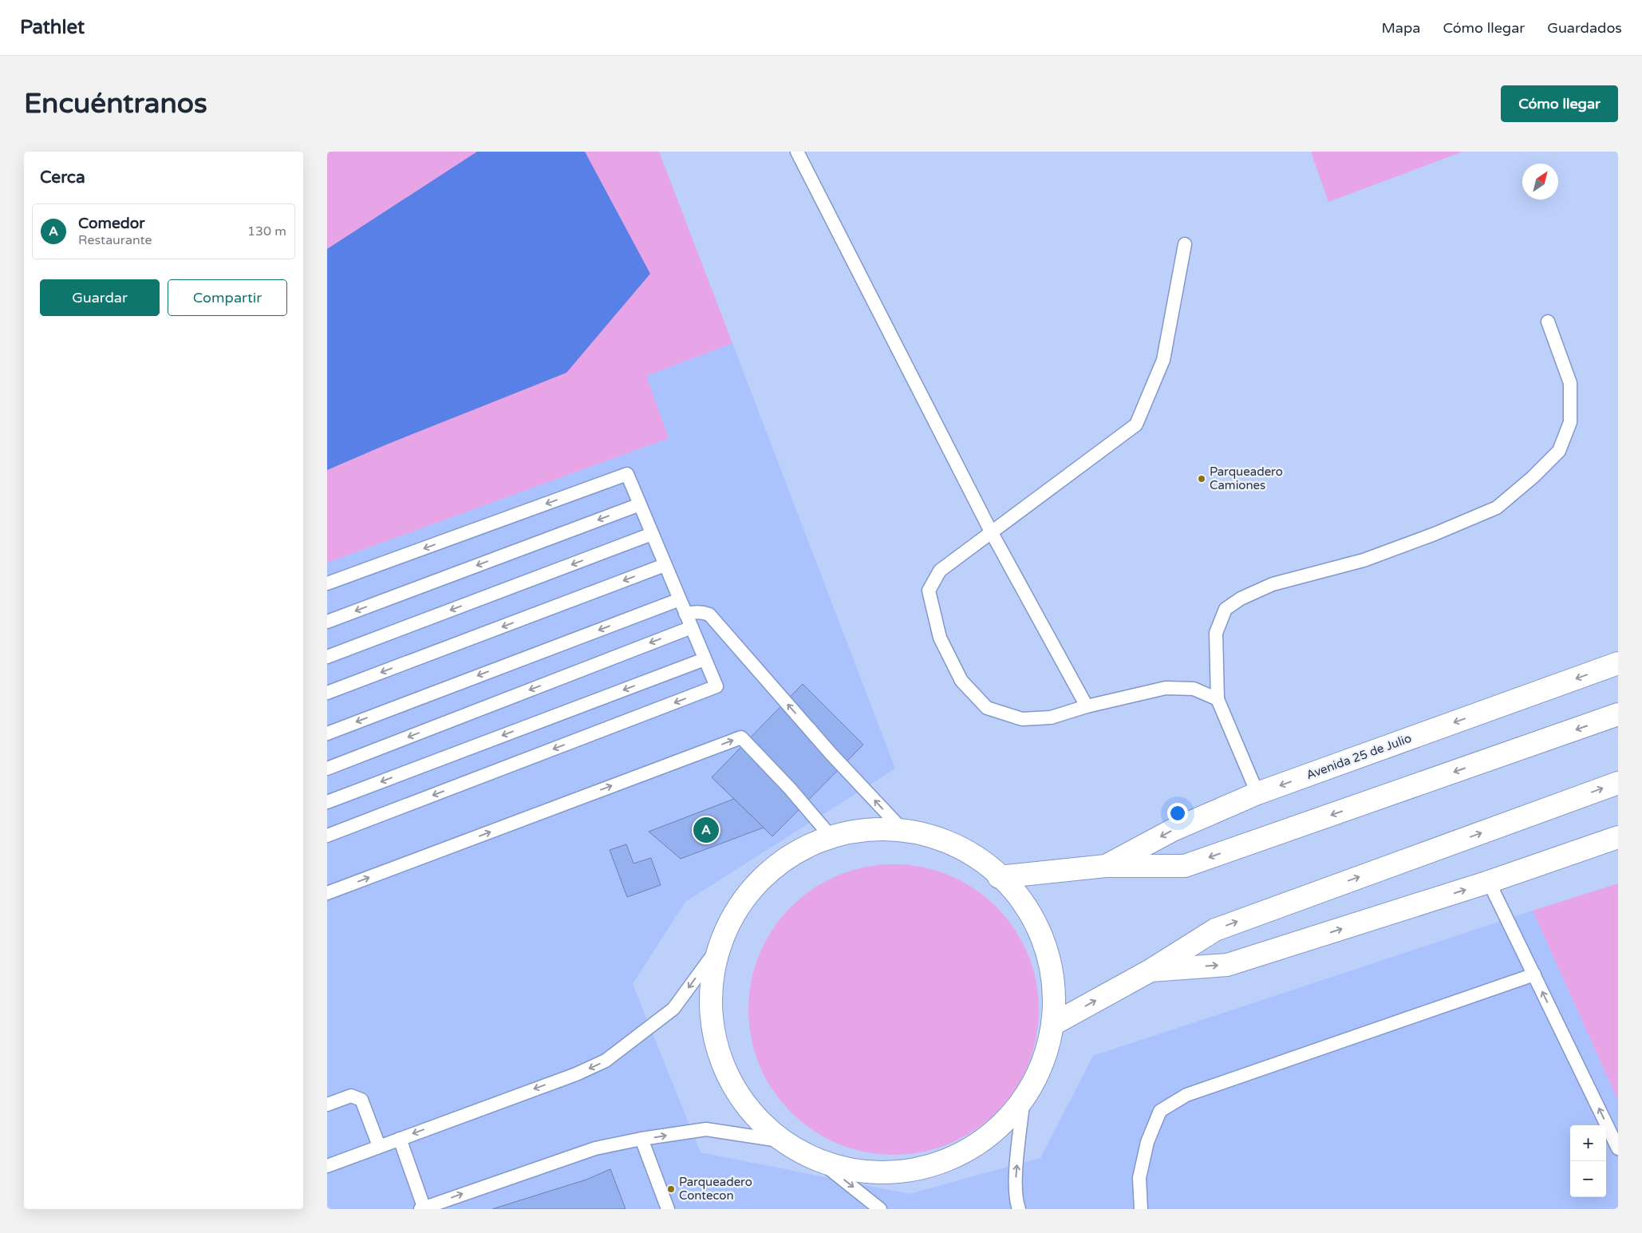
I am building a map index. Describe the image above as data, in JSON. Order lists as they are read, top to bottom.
{
  "streets": {
    "main road": ["Avenida 25 de Julio"]
  },
  "places": ["Parqueadero Camiones", "Parqueadero Contecon"],
  "north": "top right",
  "page": {
    "header": "Pathlet",
    "nav": ["Mapa", "Cómo llegar", "Guardados"],
    "buttons": [
      "Cómo llegar",
      ["Guardar", "Compartir"]
    ],
    "title": "Encuéntranos",
    "heading": "Cerca",
    "list": [
      {
        "mark": "A",
        "name": "Comedor",
        "note": "Restaurante",
        "value": "130 m"
      }
    ],
    "pins": "A",
    "map_buttons": ["+", "−"]
  }
}
